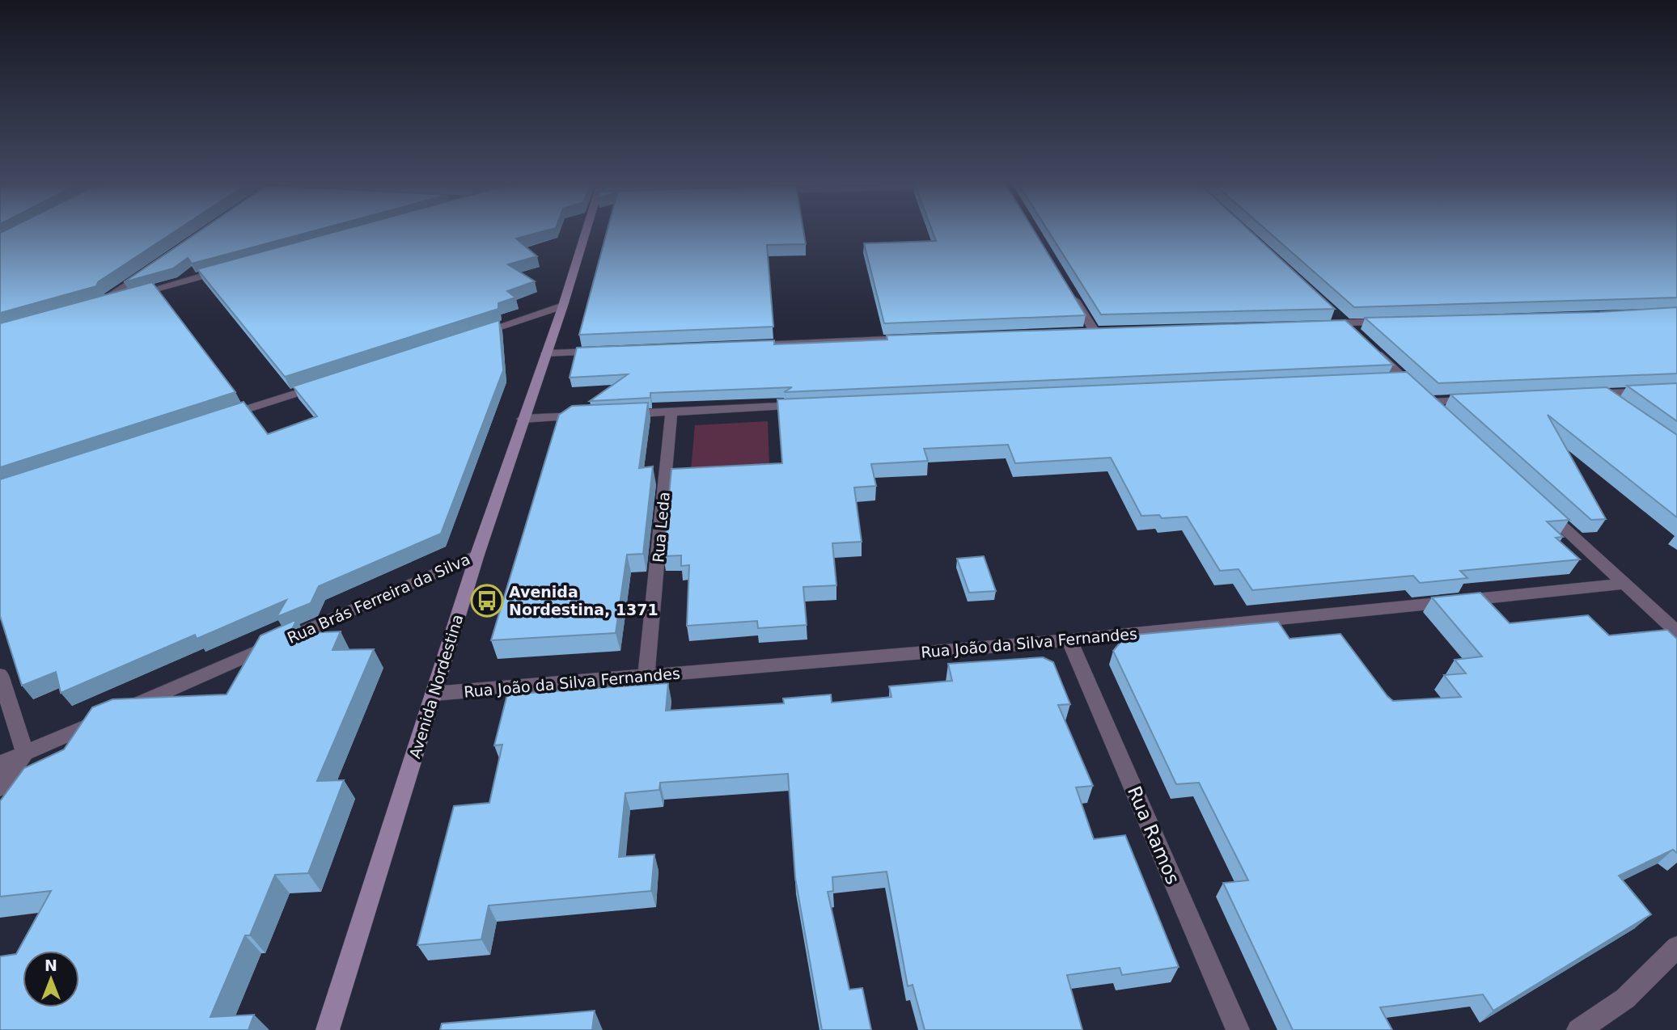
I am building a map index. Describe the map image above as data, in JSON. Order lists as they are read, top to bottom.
{
  "streets": {
    "main road": ["Avenida Nordestina"],
    "street": [
      "Rua Leda",
      "Rua Brás Ferreira da Silva",
      "Rua João da Silva Fernandes",
      "Rua Ramos"
    ]
  },
  "crossings": [
    ["Rua Leda", "Rua João da Silva Fernandes"],
    ["Rua Brás Ferreira da Silva", "Avenida Nordestina"],
    ["Rua João da Silva Fernandes", "Avenida Nordestina"],
    ["Rua João da Silva Fernandes", "Rua Ramos"]
  ],
  "places": {
    "bus stop": ["Avenida Nordestina, 1371"]
  },
  "north": "top"
}
